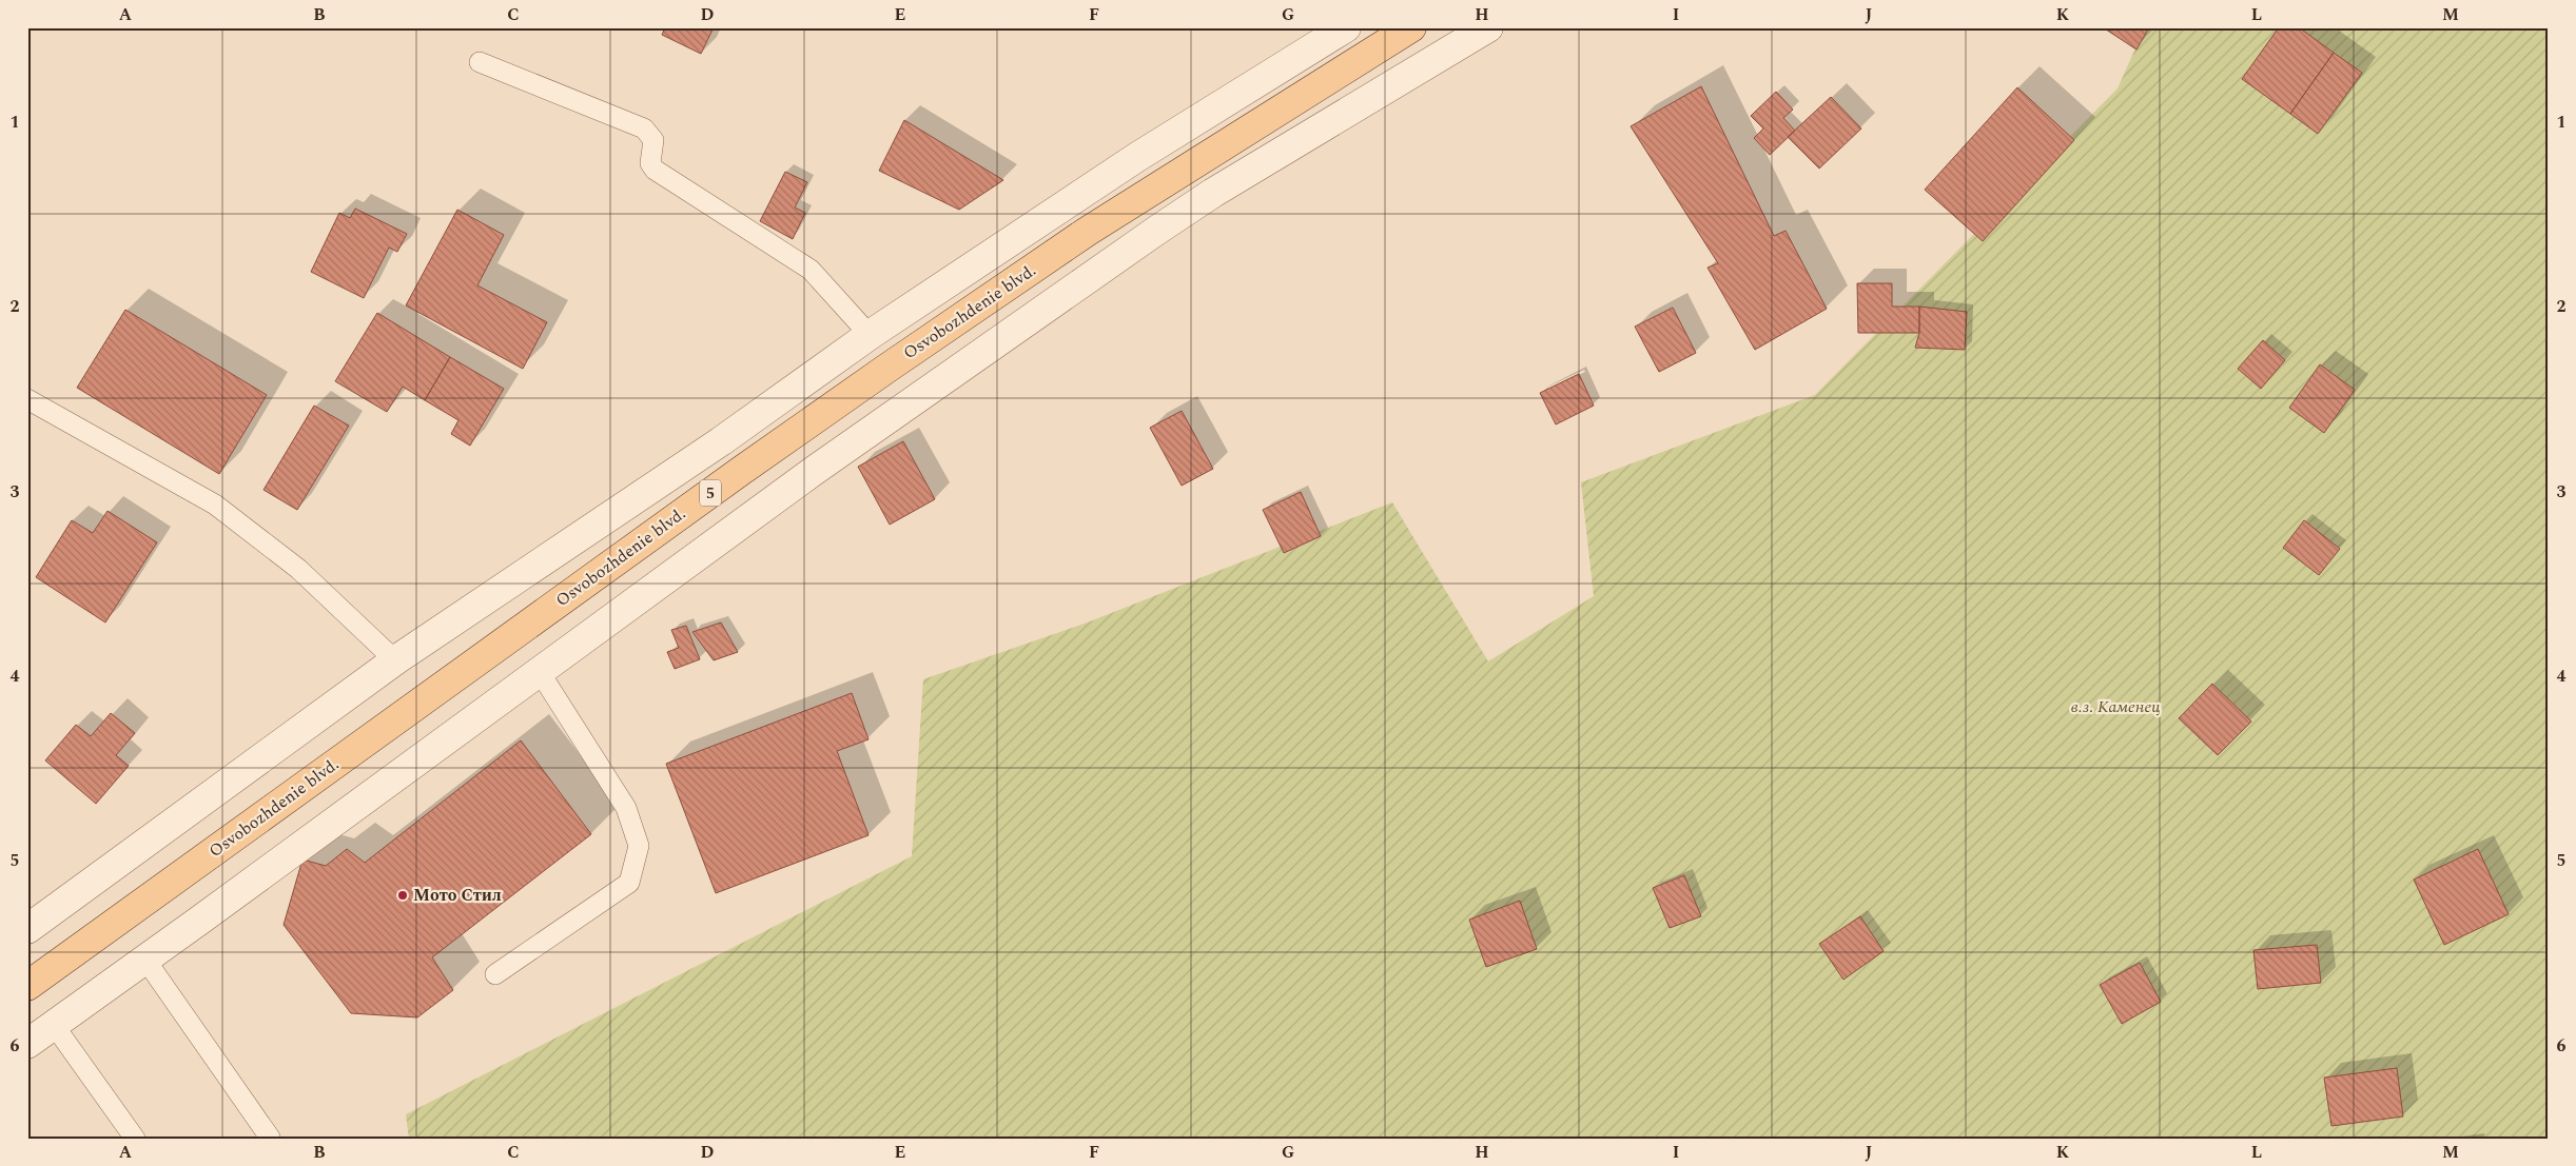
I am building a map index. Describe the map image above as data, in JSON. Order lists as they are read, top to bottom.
{
  "streets": {
    "main road": ["Osvobozhdenie blvd.", "5"]
  },
  "parks": ["в.з. Каменец"],
  "places": ["Мото Стил"],
  "grid": {
    "columns": [
      "A",
      "B",
      "C",
      "D",
      "E",
      "F",
      "G",
      "H",
      "I",
      "J",
      "K",
      "L",
      "M"
    ],
    "rows": [
      "1",
      "2",
      "3",
      "4",
      "5",
      "6"
    ]
  }
}
